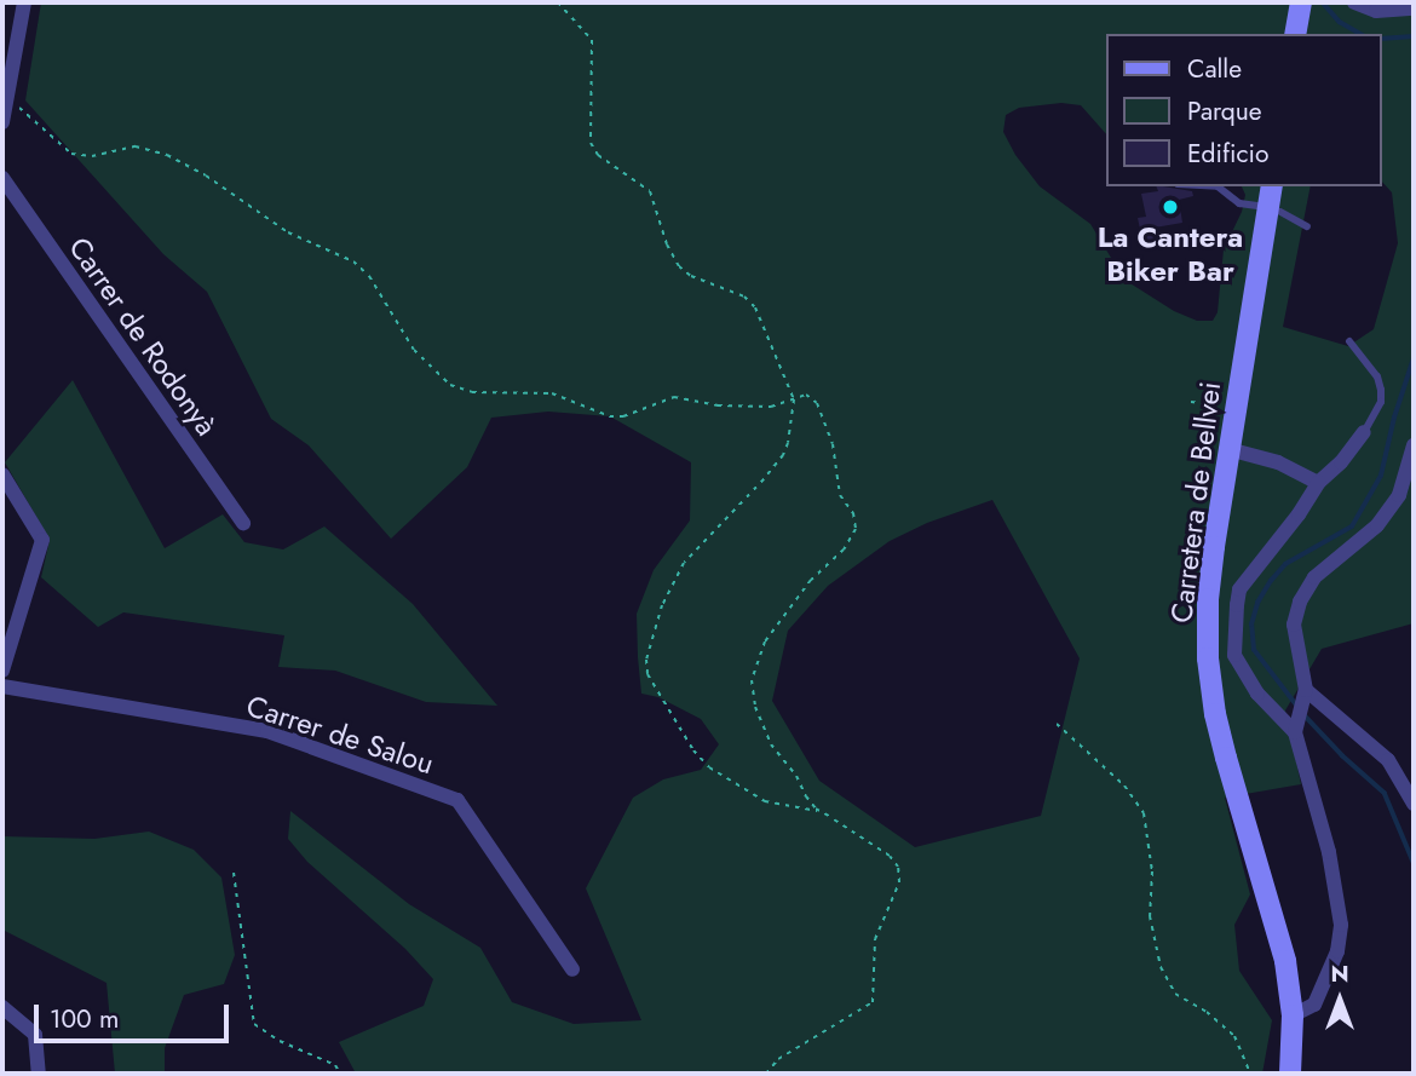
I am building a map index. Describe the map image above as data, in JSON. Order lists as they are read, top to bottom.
{
  "streets": {
    "main road": ["Carretera de Bellvei"],
    "street": ["Carrer de Rodonyà", "Carrer de Salou"]
  },
  "places": ["La Cantera Biker Bar"],
  "legend": ["Calle", "Parque", "Edificio"],
  "scale_bar": "100 m",
  "north": "top"
}
